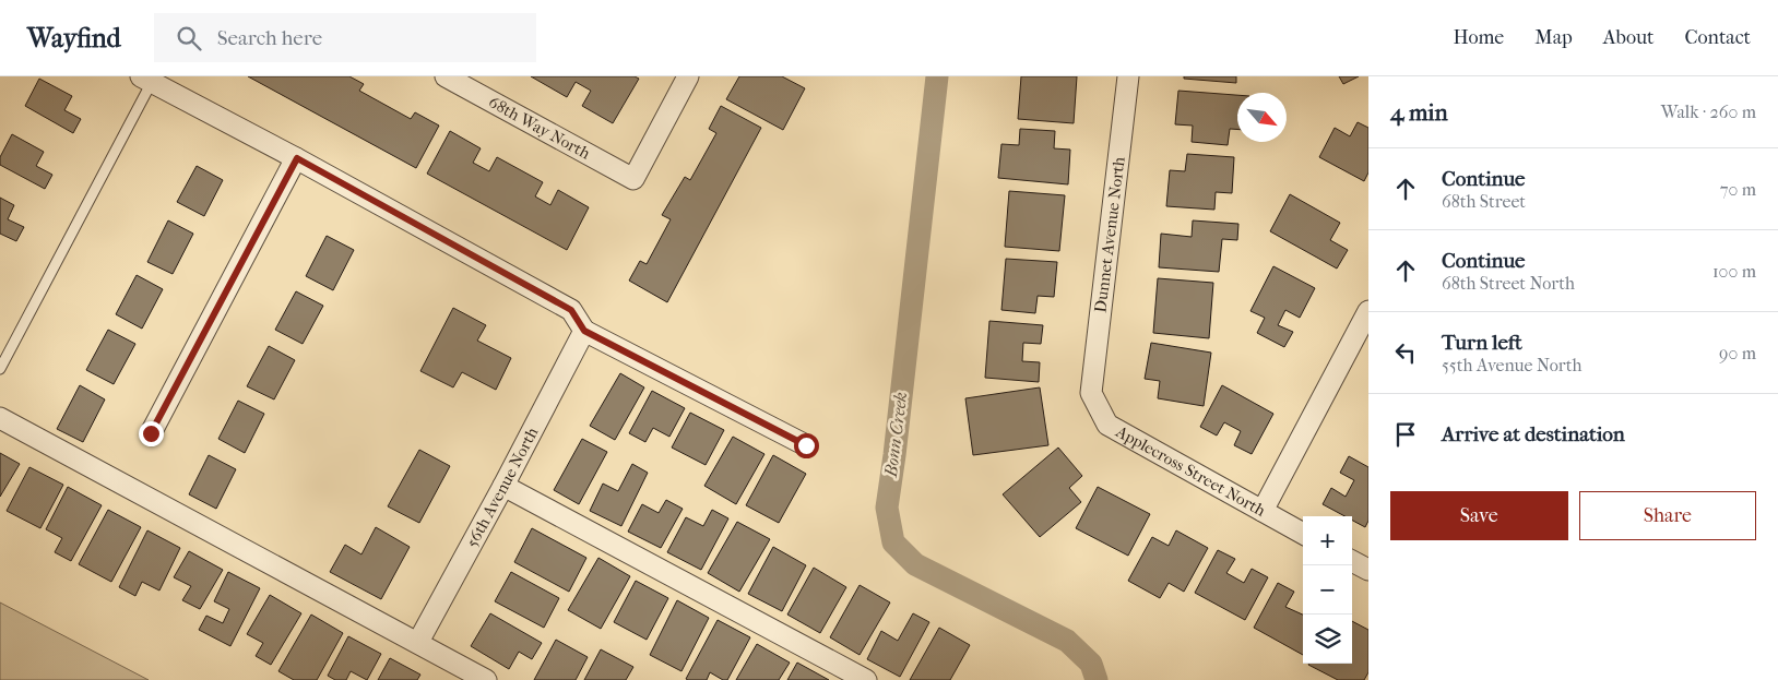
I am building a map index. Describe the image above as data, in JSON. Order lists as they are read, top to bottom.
{
  "streets": {
    "street": [
      "68th Way North",
      "Dunnet Avenue North",
      "Applecross Street North",
      "56th Avenue North"
    ]
  },
  "crossings": [
    ["Dunnet Avenue North", "Applecross Street North"]
  ],
  "water": ["Bonn Creek"],
  "north": "bottom right",
  "page": {
    "header": "Wayfind",
    "search": "Search here",
    "nav": [
      "Home",
      "Map",
      "About",
      "Contact"
    ],
    "heading": ["4 min", "Walk · 260 m"],
    "list": [
      ["Continue", "68th Street", "70 m"],
      ["Continue", "68th Street North", "100 m"],
      ["Turn left", "55th Avenue North", "90 m"],
      "Arrive at destination"
    ],
    "buttons": ["Save", "Share"],
    "map_buttons": ["+", "−"]
  }
}
